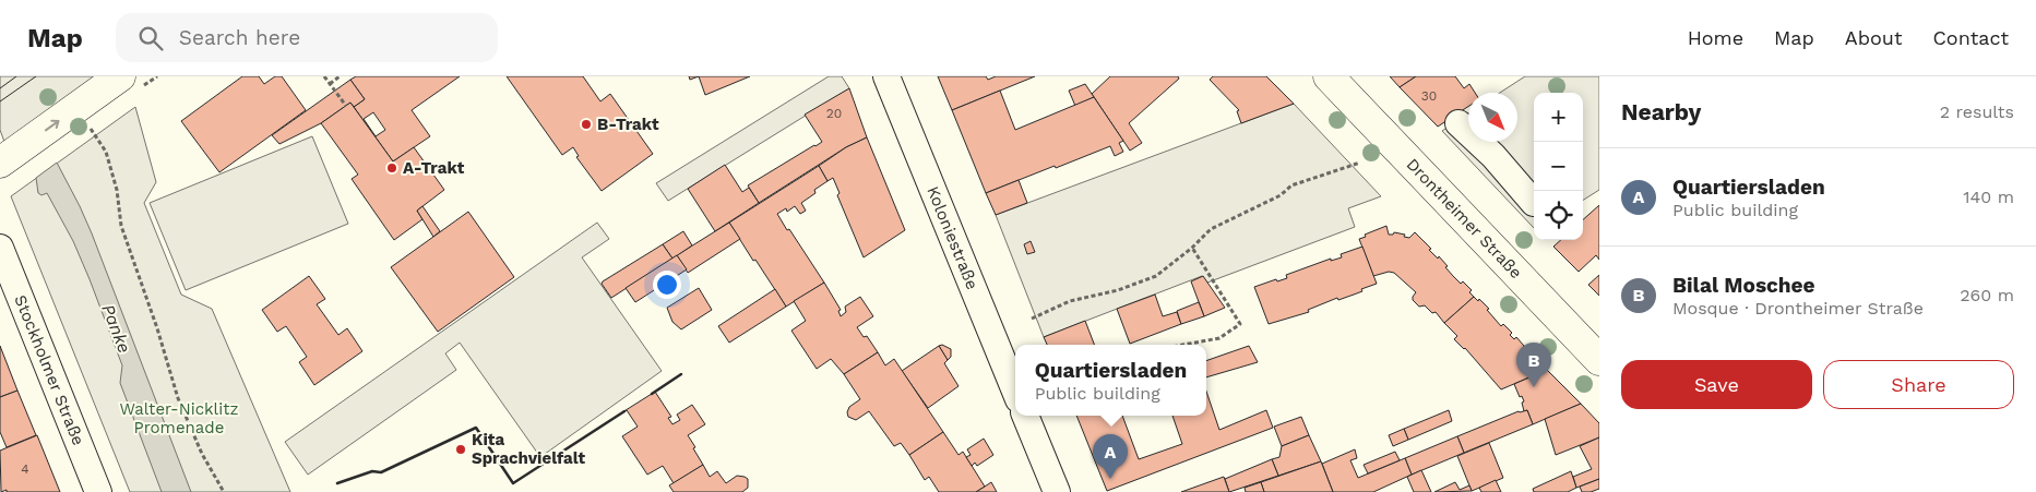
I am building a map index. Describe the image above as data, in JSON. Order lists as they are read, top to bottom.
{
  "streets": {
    "main road": ["Drontheimer Straße"],
    "street": ["Koloniestraße", "Stockholmer Straße"]
  },
  "water": ["Panke"],
  "parks": ["Walter-Nicklitz Promenade"],
  "places": ["B-Trakt", "A-Trakt", "Kita Sprachvielfalt"],
  "house_numbers": ["30", "20", "4"],
  "north": "bottom right",
  "page": {
    "header": "Map",
    "search": "Search here",
    "nav": [
      "Home",
      "Map",
      "About",
      "Contact"
    ],
    "heading": ["Nearby", "2 results"],
    "map_buttons": ["+", "−"],
    "list": [
      {
        "mark": "A",
        "name": "Quartiersladen",
        "note": "Public building",
        "value": "140 m"
      },
      {
        "mark": "B",
        "name": "Bilal Moschee",
        "note": "Mosque · Drontheimer Straße",
        "value": "260 m"
      }
    ],
    "pins": ["B", "A"],
    "buttons": ["Save", "Share"],
    "popup": ["Quartiersladen", "Public building"]
  }
}
